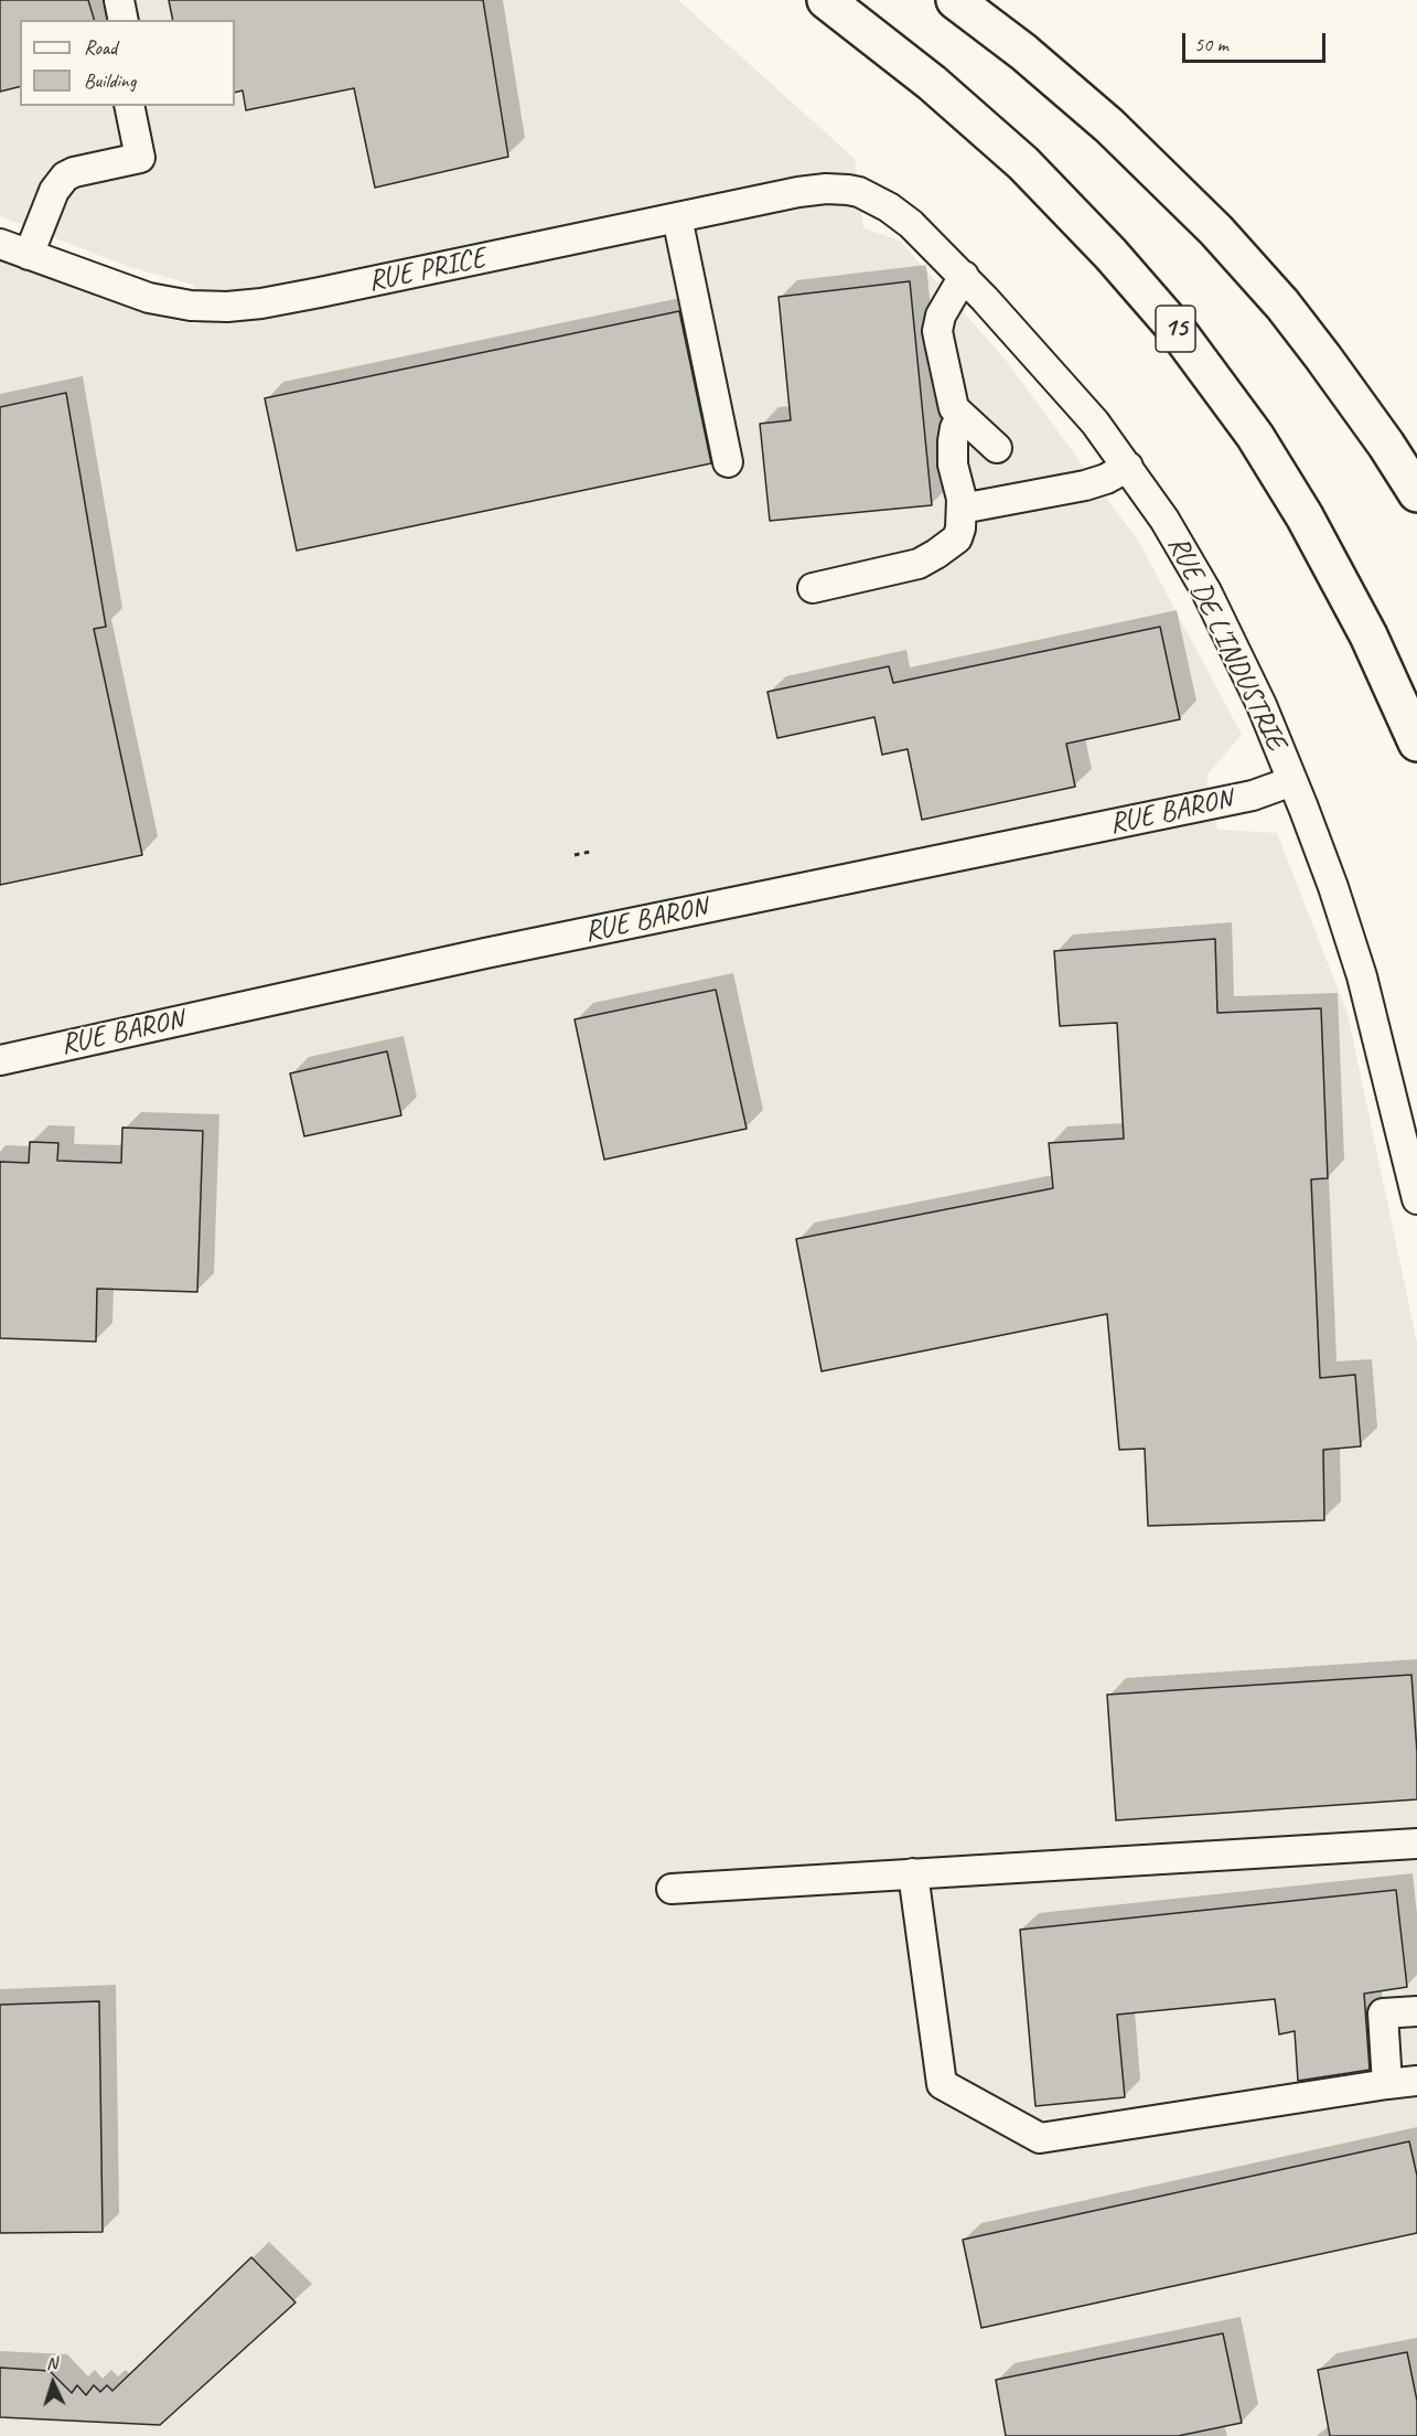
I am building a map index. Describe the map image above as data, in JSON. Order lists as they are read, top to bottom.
{
  "streets": {
    "highway": ["15"],
    "street": ["RUE PRICE", "RUE DE L'INDUSTRIE", "RUE BARON"]
  },
  "crossings": [
    ["RUE PRICE", "RUE DE L'INDUSTRIE"],
    ["RUE DE L'INDUSTRIE", "RUE BARON"]
  ],
  "legend": ["Road", "Building"],
  "scale_bar": "50 m",
  "north": "top"
}
